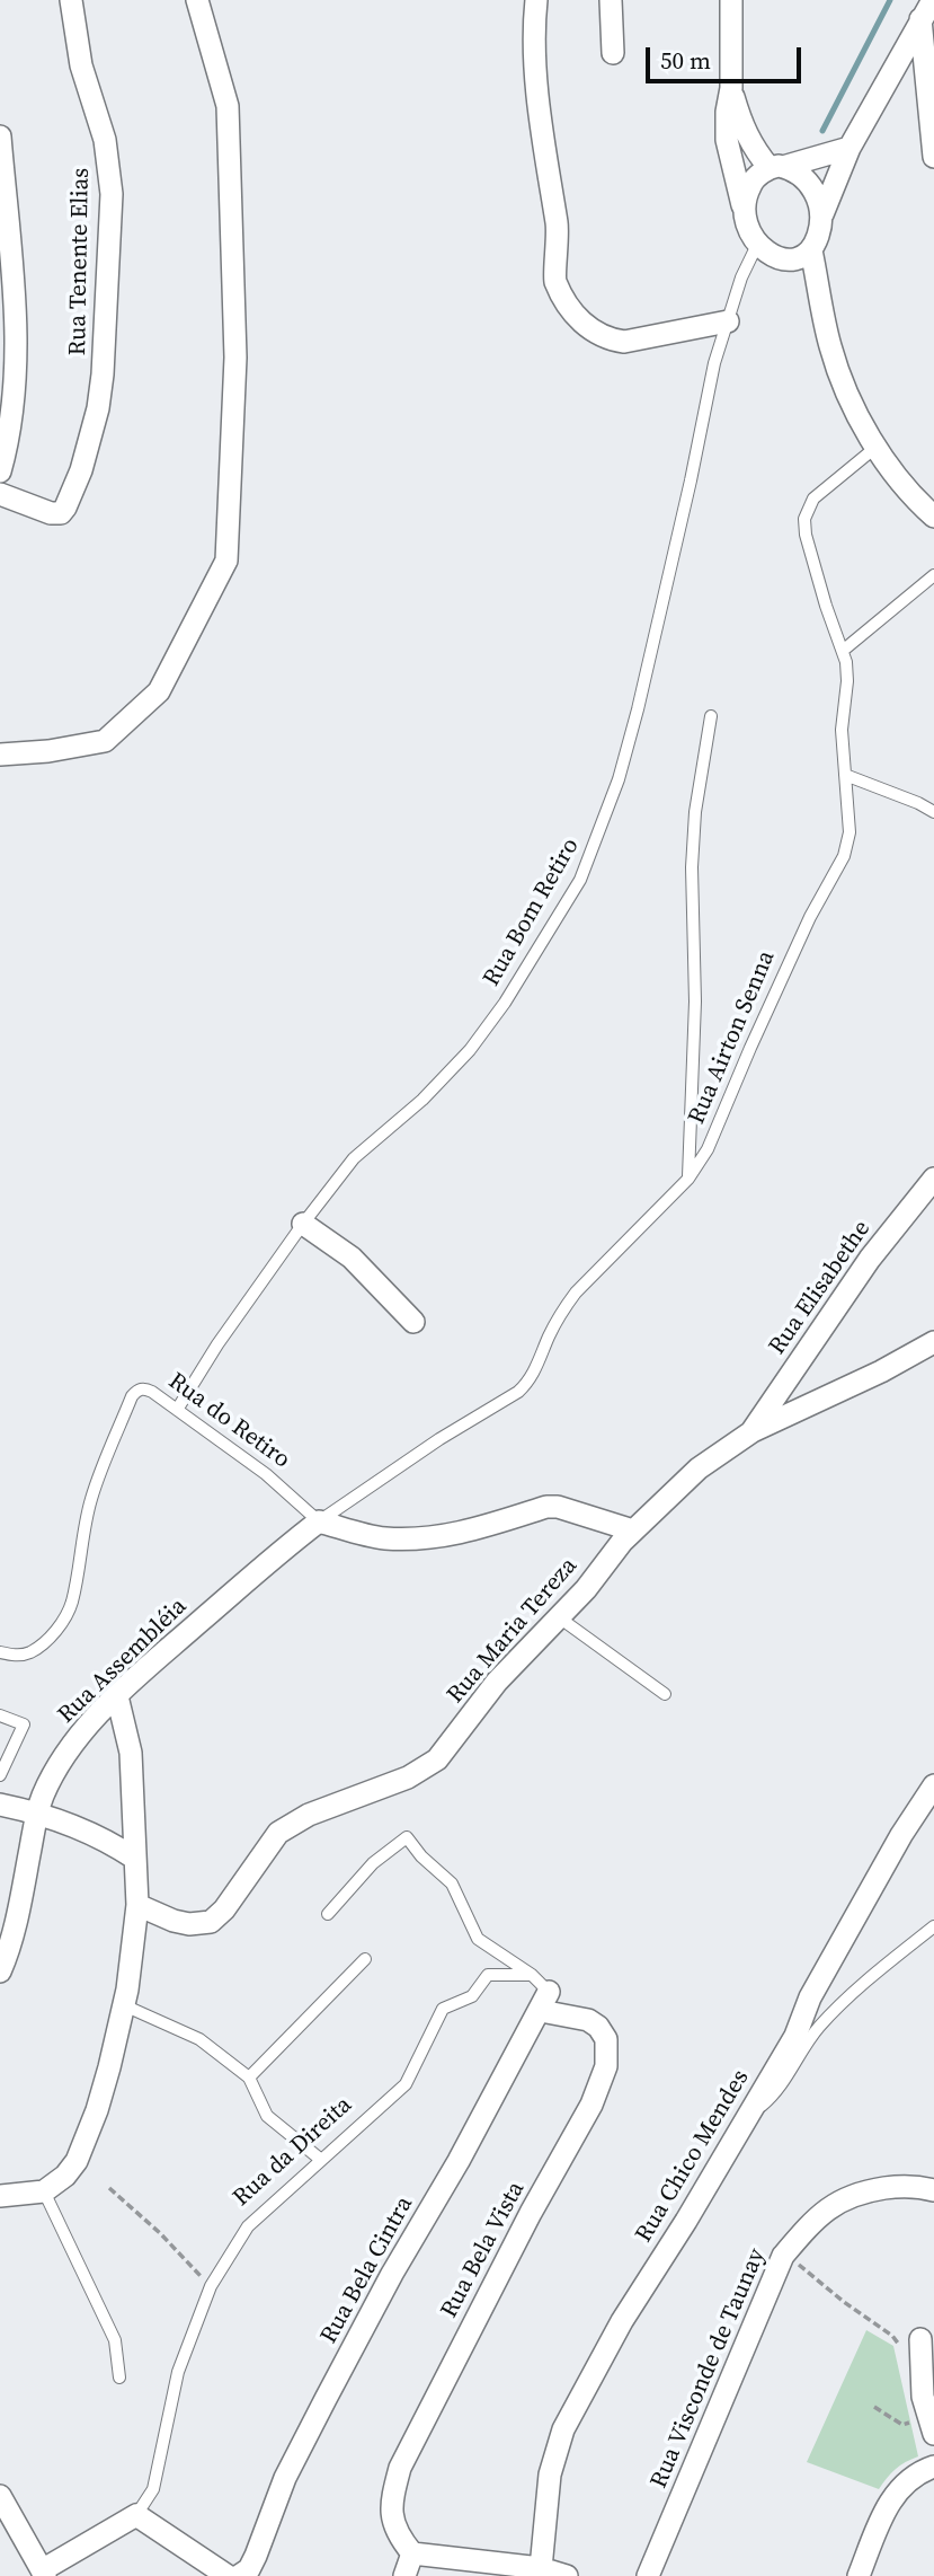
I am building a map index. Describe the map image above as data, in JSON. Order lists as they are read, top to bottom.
{
  "streets": {
    "street": [
      "Rua Tenente Elias",
      "Rua Elisabethe",
      "Rua Maria Tereza",
      "Rua Assembléia",
      "Rua Chico Mendes",
      "Rua Bela Vista",
      "Rua Bela Cintra",
      "Rua Visconde de Taunay"
    ],
    "lane": [
      "Rua Bom Retiro",
      "Rua Airton Senna",
      "Rua do Retiro",
      "Rua da Direita"
    ]
  },
  "crossings": [
    ["Rua Bom Retiro", "Rua do Retiro"],
    ["Rua Airton Senna", "Rua do Retiro"],
    ["Rua Airton Senna", "Rua Assembléia"],
    ["Rua Elisabethe", "Rua Maria Tereza"],
    ["Rua do Retiro", "Rua Assembléia"],
    ["Rua Bela Vista", "Rua Bela Cintra"]
  ],
  "scale_bar": "50 m"
}
